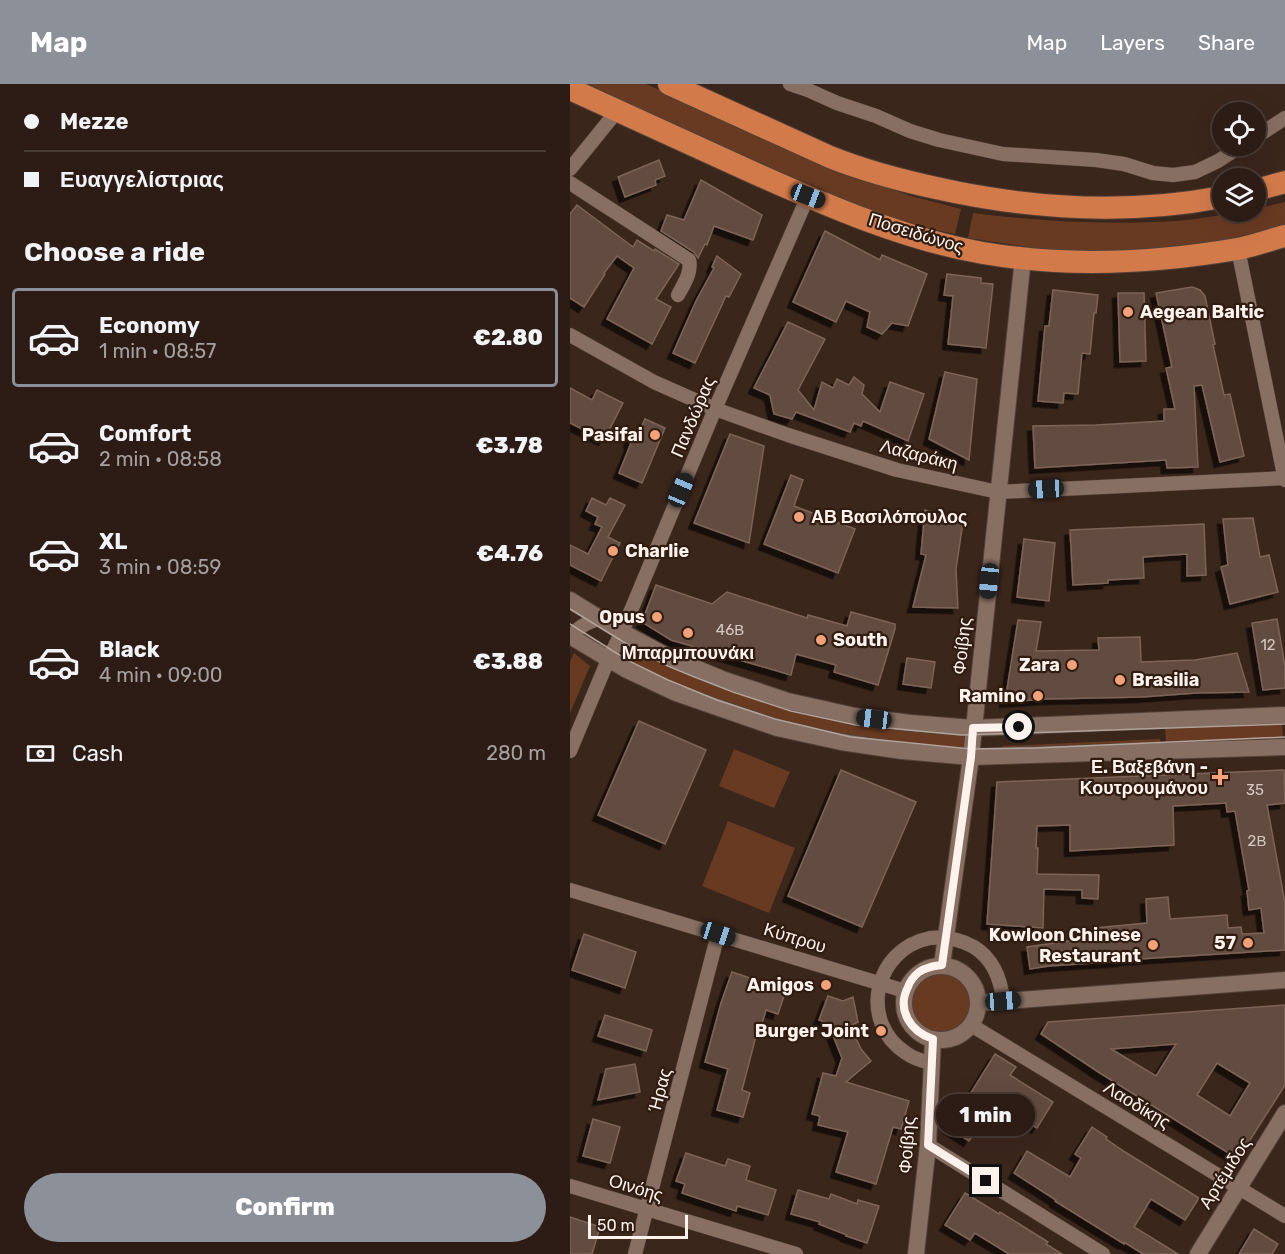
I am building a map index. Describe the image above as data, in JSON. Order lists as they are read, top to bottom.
{
  "streets": {
    "highway": ["Ποσειδώνος"],
    "street": [
      "Πανδώρας",
      "Λαζαράκη",
      "Φοίβης",
      "Κύπρου",
      "Ήρας",
      "Λαοδίκης",
      "Αρτέμιδος",
      "Οινόης"
    ]
  },
  "crossings": [
    ["Ποσειδώνος", "Πανδώρας"],
    ["Ποσειδώνος", "Φοίβης"],
    ["Πανδώρας", "Λαζαράκη"],
    ["Λαζαράκη", "Φοίβης"],
    ["Φοίβης", "Κύπρου"],
    ["Φοίβης", "Λαοδίκης"],
    ["Κύπρου", "Ήρας"],
    ["Κύπρου", "Λαοδίκης"],
    ["Ήρας", "Οινόης"],
    ["Λαοδίκης", "Αρτέμιδος"]
  ],
  "places": {
    "other": [
      "Aegean Baltic",
      "Pasifai",
      "ΑΒ Βασιλόπουλος",
      "Charlie",
      "Opus",
      "Μπαρμπουνάκι",
      "South",
      "Zara",
      "Brasilia",
      "Ramino",
      "57",
      "Kowloon Chinese Restaurant",
      "Amigos",
      "Burger Joint"
    ],
    "health": ["Ε. Βαξεβάνη - Κουτρουμάνου"]
  },
  "house_numbers": [
    "46Β",
    "12",
    "35",
    "2Β"
  ],
  "scale_bar": "50 m",
  "page": {
    "header": "Map",
    "nav": ["Map", "Layers", "Share"],
    "banner": ["Mezze", "Ευαγγελίστριας"],
    "heading": "Choose a ride",
    "list": [
      {
        "name": "Economy",
        "note": "1 min · 08:57",
        "value": "€2.80"
      },
      {
        "name": "Comfort",
        "note": "2 min · 08:58",
        "value": "€3.78"
      },
      {
        "name": "XL",
        "note": "3 min · 08:59",
        "value": "€4.76"
      },
      {
        "name": "Black",
        "note": "4 min · 09:00",
        "value": "€3.88"
      }
    ],
    "pay": ["Cash", "280 m"],
    "bubble": "1 min",
    "buttons": "Confirm",
    "scale": "50 m"
  }
}
